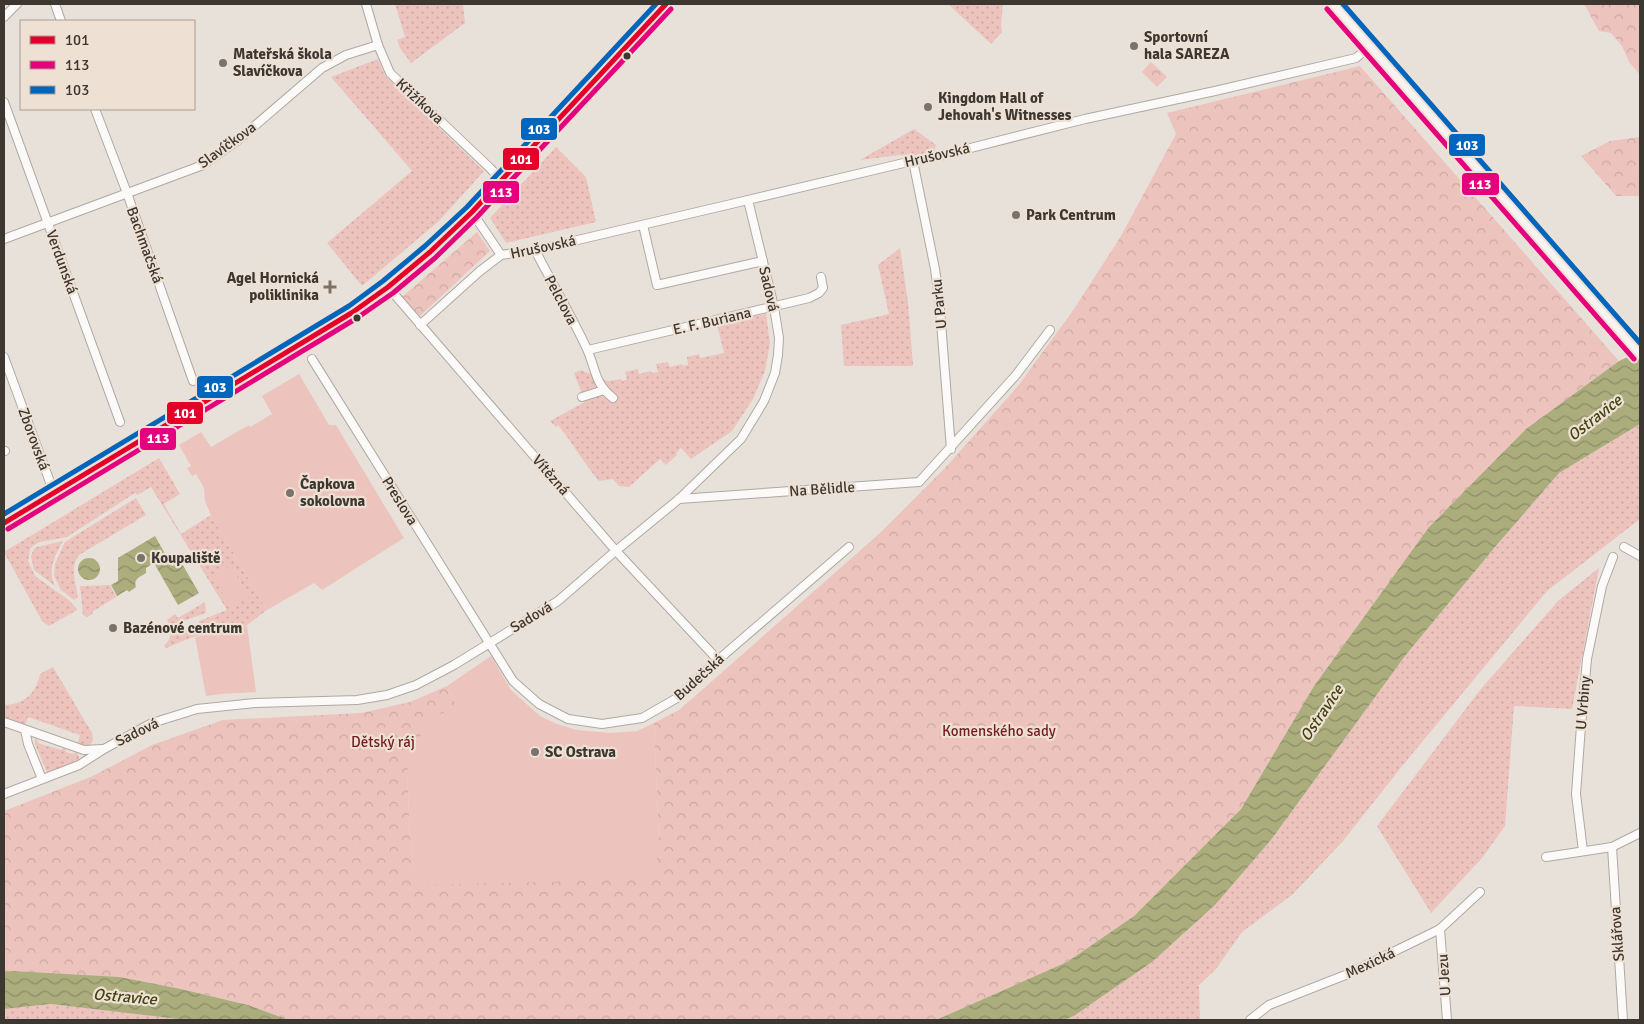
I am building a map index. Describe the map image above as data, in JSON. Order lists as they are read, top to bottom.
{
  "streets": {
    "street": [
      "Křižíkova",
      "Slavíčkova",
      "Hrušovská",
      "Bachmačská",
      "Verdunská",
      "Sadová",
      "Pelclova",
      "U Parku",
      "E. F. Buriana",
      "Zborovská",
      "Vítězná",
      "Na Bělidle",
      "Preslova",
      "Budečská",
      "U Vrbiny",
      "Sklářova",
      "Mexická",
      "U Jezu"
    ]
  },
  "crossings": [
    ["Křižíkova", "Slavíčkova"],
    ["Slavíčkova", "Bachmačská"],
    ["Slavíčkova", "Verdunská"],
    ["Hrušovská", "Sadová"],
    ["Hrušovská", "Pelclova"],
    ["Hrušovská", "U Parku"],
    ["Sadová", "E. F. Buriana"],
    ["Sadová", "Vítězná"],
    ["Sadová", "Na Bělidle"],
    ["Sadová", "Preslova"],
    ["Sadová", "Budečská"],
    ["Pelclova", "E. F. Buriana"],
    ["U Parku", "Na Bělidle"],
    ["Vítězná", "Budečská"],
    ["Preslova", "Budečská"],
    ["Mexická", "U Jezu"]
  ],
  "water": ["Ostravice"],
  "parks": ["Komenského sady", "Dětský ráj"],
  "places": {
    "other": [
      "Sportovní hala SAREZA",
      "Mateřská škola Slavíčkova",
      "Kingdom Hall of Jehovah's Witnesses",
      "Park Centrum",
      "Čapkova sokolovna",
      "Koupaliště",
      "Bazénové centrum",
      "SC Ostrava"
    ],
    "health": ["Agel Hornická poliklinika"]
  },
  "lines": ["transit line 101", "transit line 103", "transit line 113"],
  "legend": ["101", "113", "103"]
}
